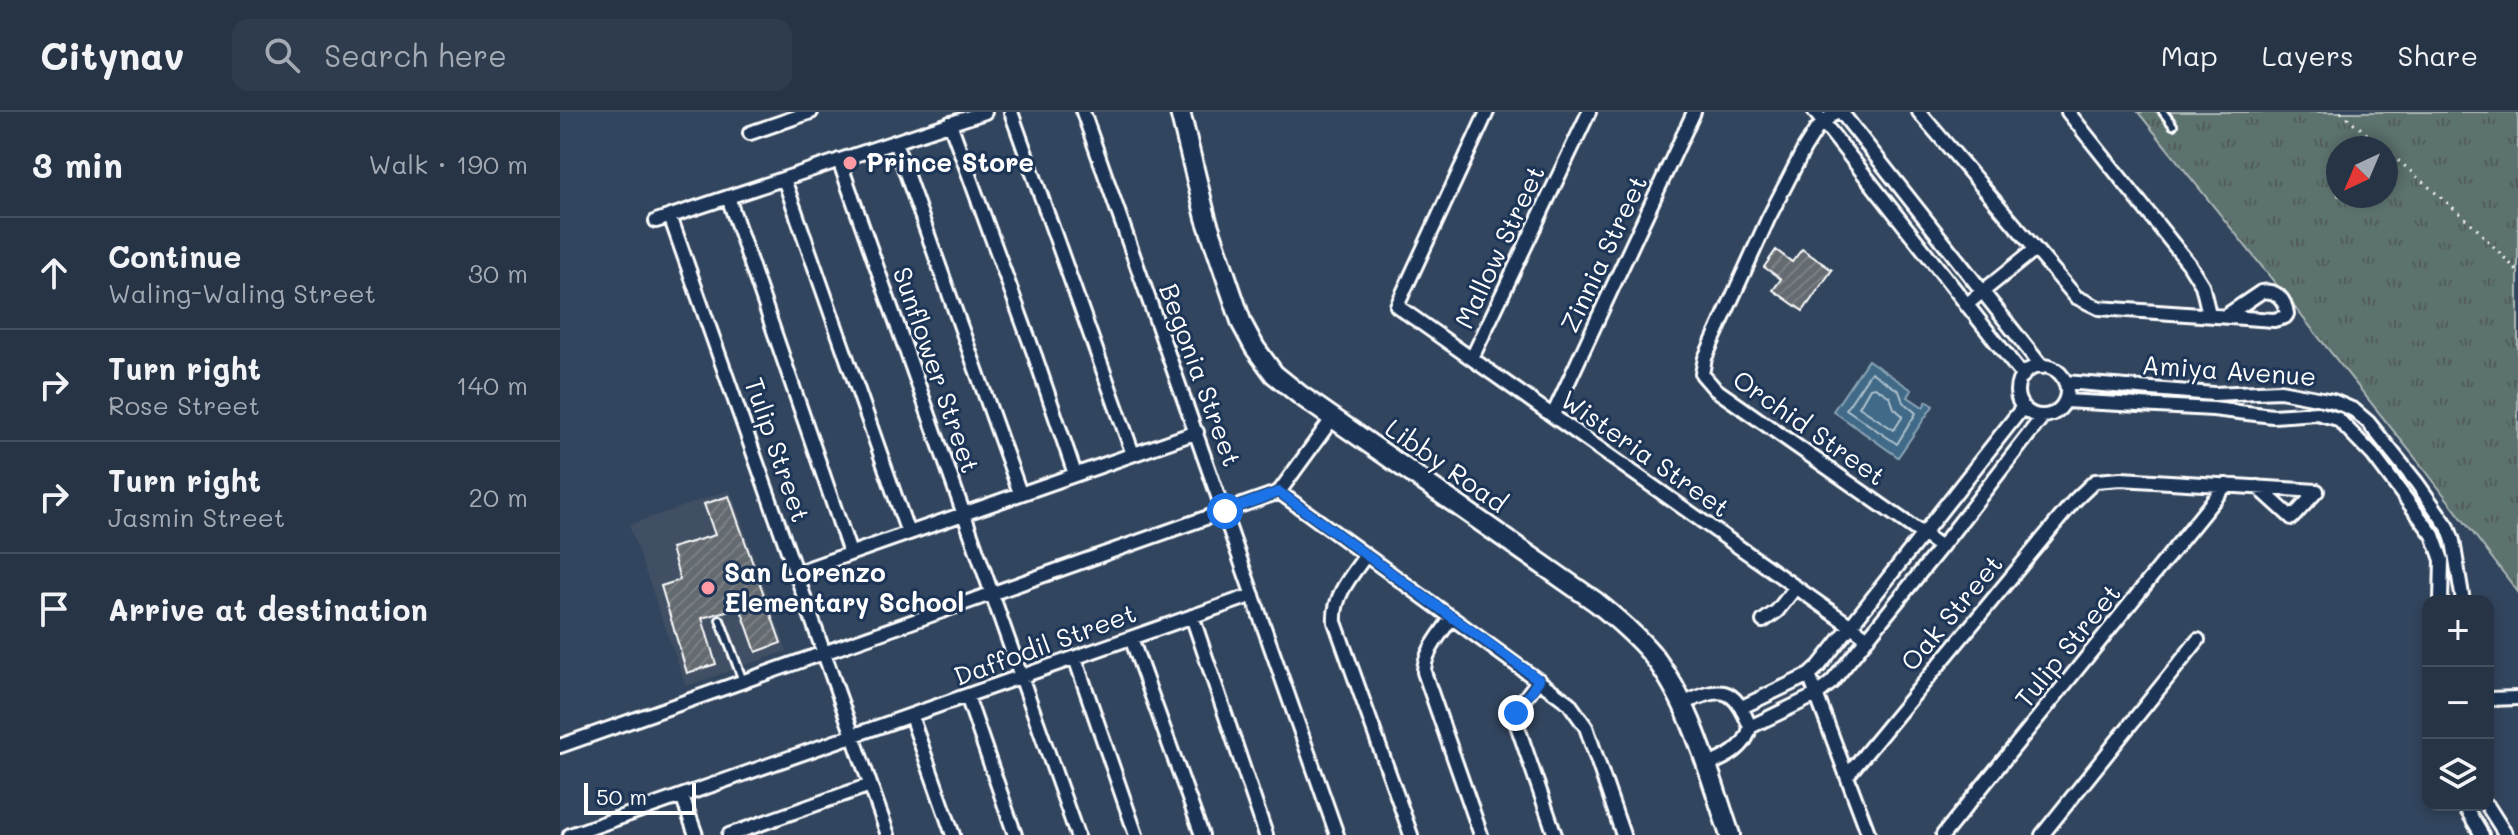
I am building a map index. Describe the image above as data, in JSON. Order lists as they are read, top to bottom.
{
  "streets": {
    "main road": ["Libby Road"],
    "street": [
      "Mallow Street",
      "Zinnia Street",
      "Sunflower Street",
      "Amiya Avenue",
      "Begonia Street",
      "Orchid Street",
      "Tulip Street",
      "Wisteria Street",
      "Oak Street",
      "Daffodil Street"
    ]
  },
  "crossings": [
    ["Mallow Street", "Wisteria Street"],
    ["Zinnia Street", "Wisteria Street"],
    ["Sunflower Street", "Daffodil Street"],
    ["Begonia Street", "Daffodil Street"],
    ["Tulip Street", "Oak Street"],
    ["Tulip Street", "Daffodil Street"]
  ],
  "places": ["Prince Store", "San Lorenzo Elementary School"],
  "scale_bar": "50 m",
  "north": "bottom left",
  "page": {
    "header": "Citynav",
    "search": "Search here",
    "nav": ["Map", "Layers", "Share"],
    "heading": ["3 min", "Walk · 190 m"],
    "list": [
      ["Continue", "Waling-Waling Street", "30 m"],
      ["Turn right", "Rose Street", "140 m"],
      ["Turn right", "Jasmin Street", "20 m"],
      "Arrive at destination"
    ],
    "map_buttons": ["+", "−"],
    "scale": "50 m"
  }
}
